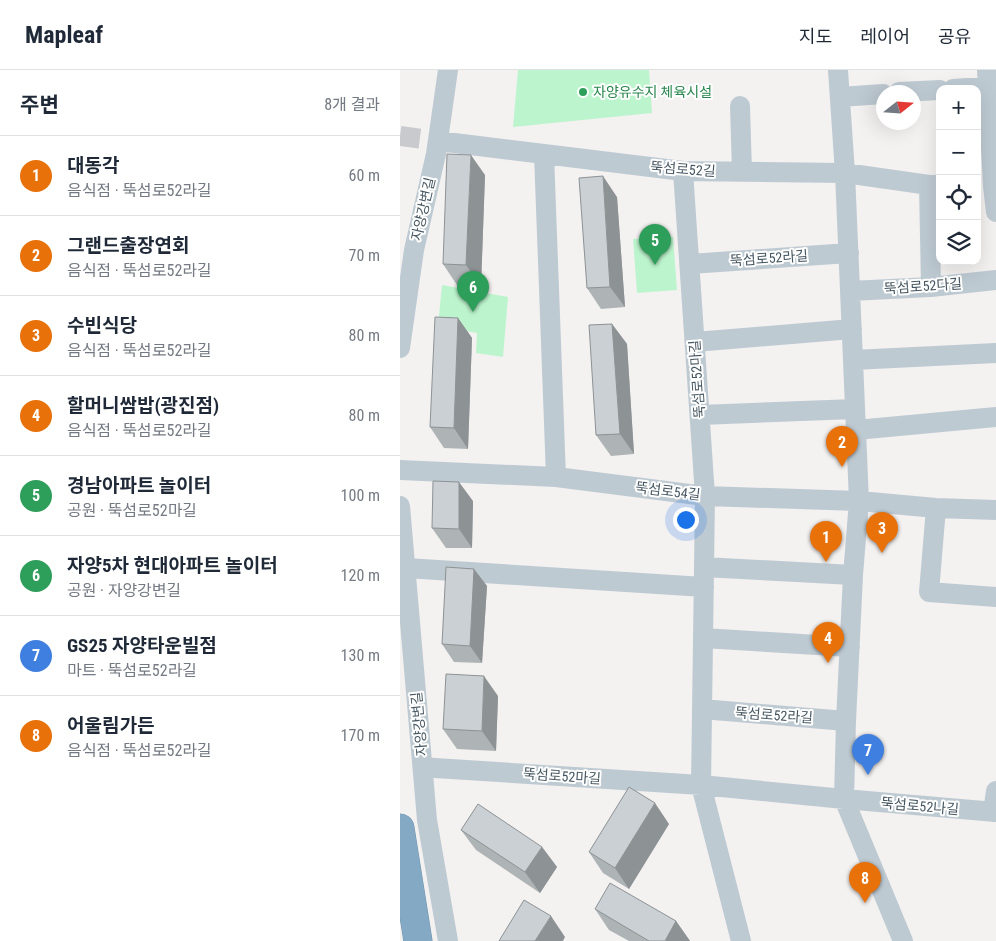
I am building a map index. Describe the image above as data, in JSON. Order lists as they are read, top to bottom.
{
  "streets": {
    "street": [
      "뚝섬로52길",
      "자양강변길",
      "뚝섬로52라길",
      "뚝섬로52다길",
      "뚝섬로52마길",
      "뚝섬로54길",
      "뚝섬로52나길"
    ]
  },
  "crossings": [
    ["뚝섬로52길", "자양강변길"],
    ["뚝섬로52길", "뚝섬로52다길"],
    ["뚝섬로52길", "뚝섬로52마길"],
    ["자양강변길", "뚝섬로52마길"],
    ["뚝섬로52라길", "뚝섬로52마길"],
    ["뚝섬로52마길", "뚝섬로54길"]
  ],
  "places": ["자양유수지 체육시설"],
  "north": "right",
  "page": {
    "header": "Mapleaf",
    "nav": ["지도", "레이어", "공유"],
    "heading": ["주변", "8개 결과"],
    "map_buttons": ["+", "−"],
    "list": [
      {
        "mark": "1",
        "name": "대동각",
        "note": "음식점 · 뚝섬로52라길",
        "value": "60 m"
      },
      {
        "mark": "2",
        "name": "그랜드출장연회",
        "note": "음식점 · 뚝섬로52라길",
        "value": "70 m"
      },
      {
        "mark": "3",
        "name": "수빈식당",
        "note": "음식점 · 뚝섬로52라길",
        "value": "80 m"
      },
      {
        "mark": "4",
        "name": "할머니쌈밥(광진점)",
        "note": "음식점 · 뚝섬로52라길",
        "value": "80 m"
      },
      {
        "mark": "5",
        "name": "경남아파트 놀이터",
        "note": "공원 · 뚝섬로52마길",
        "value": "100 m"
      },
      {
        "mark": "6",
        "name": "자양5차 현대아파트 놀이터",
        "note": "공원 · 자양강변길",
        "value": "120 m"
      },
      {
        "mark": "7",
        "name": "GS25 자양타운빌점",
        "note": "마트 · 뚝섬로52라길",
        "value": "130 m"
      },
      {
        "mark": "8",
        "name": "어울림가든",
        "note": "음식점 · 뚝섬로52라길",
        "value": "170 m"
      }
    ],
    "pins": [
      "5",
      "6",
      "2",
      "3",
      "1",
      "4",
      "7",
      "8"
    ]
  }
}
